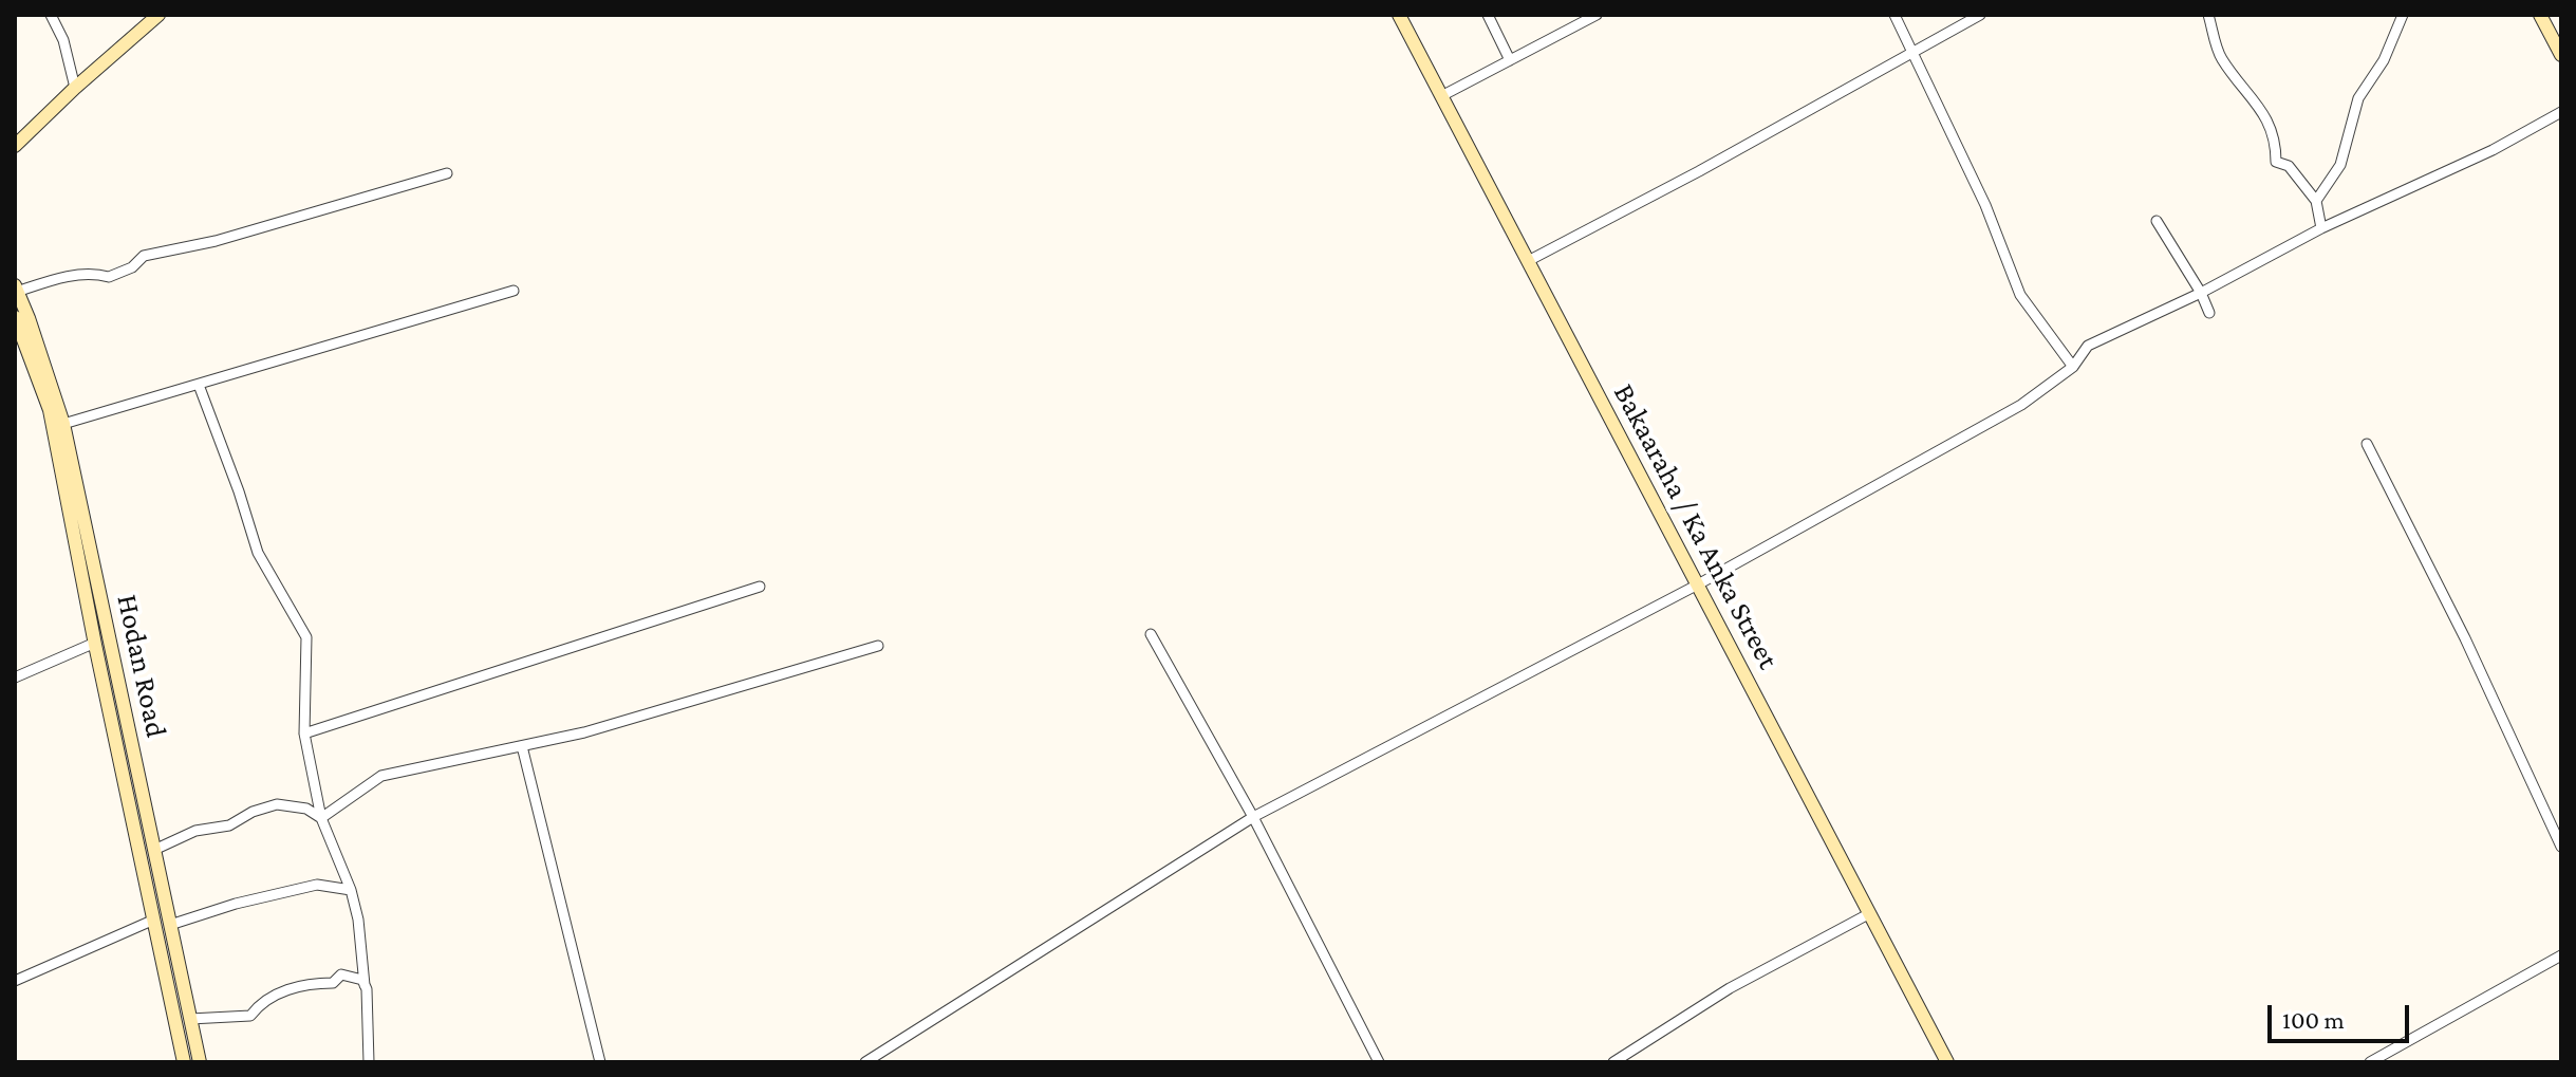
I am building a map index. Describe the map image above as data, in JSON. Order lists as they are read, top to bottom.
{
  "streets": {
    "main road": ["Bakaaraha / Ka Anka Street", "Hodan Road"]
  },
  "scale_bar": "100 m"
}
